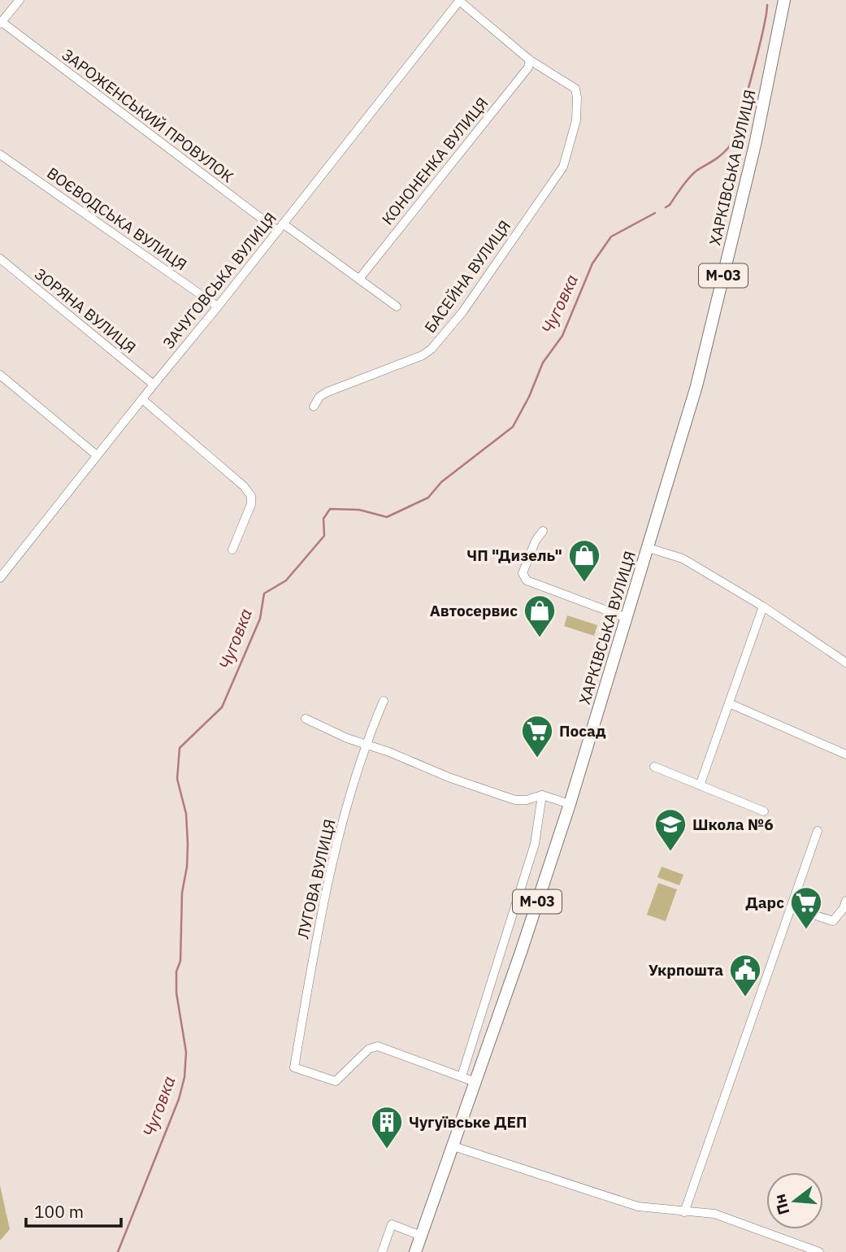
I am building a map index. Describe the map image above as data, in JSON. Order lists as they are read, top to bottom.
{
  "streets": {
    "highway": ["ХАРКІВСЬКА ВУЛИЦЯ", "М-03"],
    "street": [
      "ЗАРОЖЕНСЬКИЙ ПРОВУЛОК",
      "КОНОНЕНКА ВУЛИЦЯ",
      "ВОЄВОДСЬКА ВУЛИЦЯ",
      "БАСЕЙНА ВУЛИЦЯ",
      "ЗАЧУГОВСЬКА ВУЛИЦЯ",
      "ЗОРЯНА ВУЛИЦЯ",
      "ЛУГОВА ВУЛИЦЯ"
    ]
  },
  "crossings": [
    ["ЗАРОЖЕНСЬКИЙ ПРОВУЛОК", "КОНОНЕНКА ВУЛИЦЯ"],
    ["ЗАРОЖЕНСЬКИЙ ПРОВУЛОК", "ЗАЧУГОВСЬКА ВУЛИЦЯ"],
    ["КОНОНЕНКА ВУЛИЦЯ", "БАСЕЙНА ВУЛИЦЯ"],
    ["ВОЄВОДСЬКА ВУЛИЦЯ", "ЗАЧУГОВСЬКА ВУЛИЦЯ"],
    ["ЗАЧУГОВСЬКА ВУЛИЦЯ", "ЗОРЯНА ВУЛИЦЯ"]
  ],
  "water": ["Чуговка"],
  "places": {
    "shop": ["ЧП \"Дизель\"", "Автосервис"],
    "supermarket": ["Посад", "Дарс"],
    "school or university": ["Школа №6"],
    "public building": ["Укрпошта"],
    "building": ["Чугуївське ДЕП"]
  },
  "scale_bar": "100 m",
  "north": "left"
}
